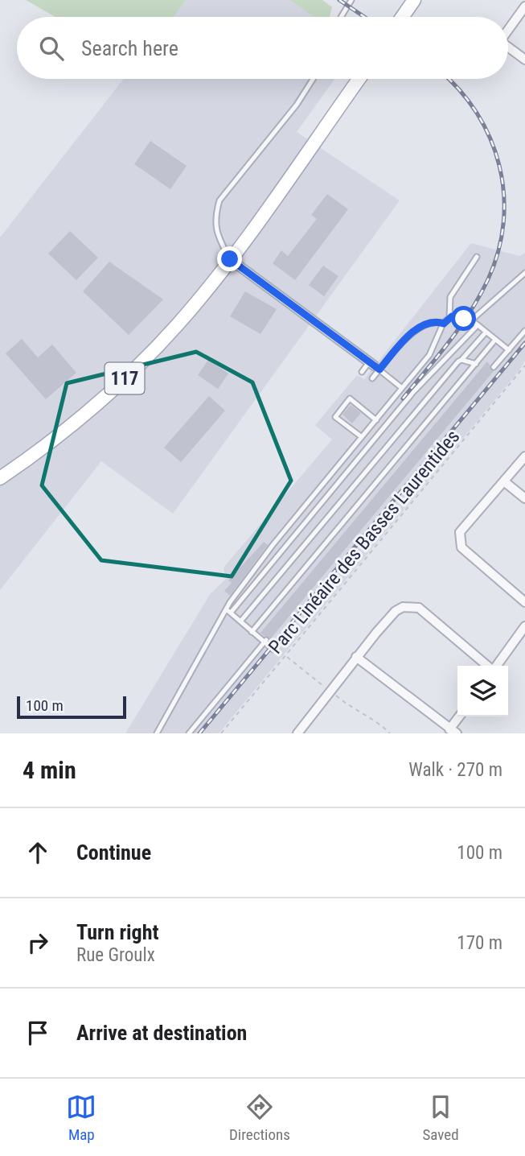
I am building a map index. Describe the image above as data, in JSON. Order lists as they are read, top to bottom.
{
  "streets": {
    "main road": ["117"],
    "path": ["Parc Linéaire des Basses Laurentides"]
  },
  "scale_bar": "100 m",
  "page": {
    "search": "Search here",
    "scale": "100 m",
    "heading": ["4 min", "Walk · 270 m"],
    "list": [
      ["Continue", "100 m"],
      ["Turn right", "Rue Groulx", "170 m"],
      "Arrive at destination"
    ],
    "nav": ["Map", "Directions", "Saved"]
  }
}
